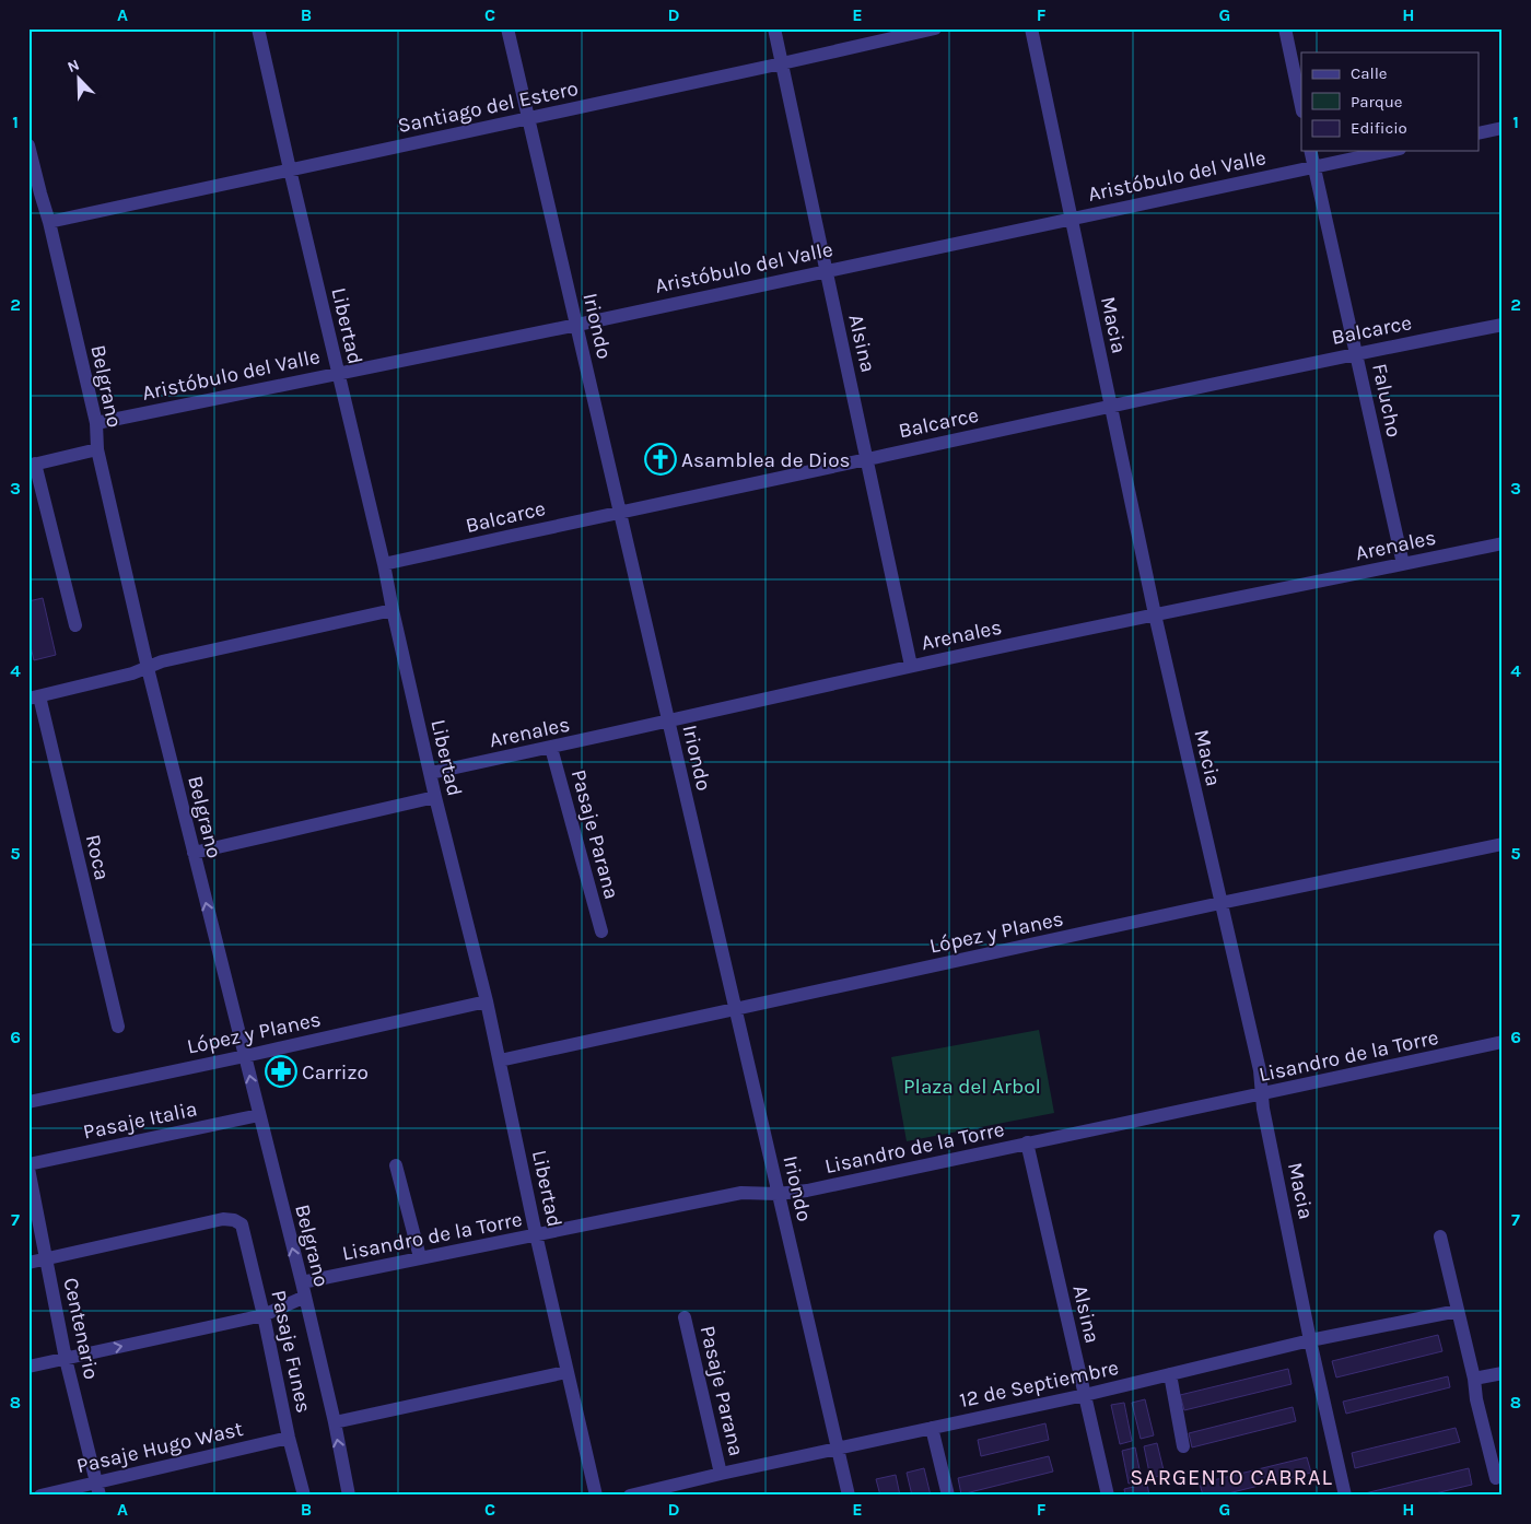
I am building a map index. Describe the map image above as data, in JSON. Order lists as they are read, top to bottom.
{
  "streets": {
    "street": [
      "Santiago del Estero",
      "Aristóbulo del Valle",
      "Macia",
      "Libertad",
      "Iriondo",
      "Balcarce",
      "Alsina",
      "Belgrano",
      "Falucho",
      "Arenales",
      "Pasaje Parana",
      "Roca",
      "López y Planes",
      "Lisandro de la Torre",
      "Pasaje Italia",
      "Centenario",
      "Pasaje Funes",
      "12 de Septiembre",
      "Pasaje Hugo Wast"
    ]
  },
  "crossings": [
    ["Santiago del Estero", "Libertad"],
    ["Santiago del Estero", "Iriondo"],
    ["Santiago del Estero", "Alsina"],
    ["Santiago del Estero", "Belgrano"],
    ["Aristóbulo del Valle", "Macia"],
    ["Aristóbulo del Valle", "Libertad"],
    ["Aristóbulo del Valle", "Iriondo"],
    ["Aristóbulo del Valle", "Alsina"],
    ["Aristóbulo del Valle", "Belgrano"],
    ["Aristóbulo del Valle", "Falucho"],
    ["Macia", "Balcarce"],
    ["Macia", "Arenales"],
    ["Macia", "López y Planes"],
    ["Macia", "Lisandro de la Torre"],
    ["Macia", "12 de Septiembre"],
    ["Libertad", "Balcarce"],
    ["Libertad", "Arenales"],
    ["Libertad", "López y Planes"],
    ["Libertad", "Lisandro de la Torre"],
    ["Iriondo", "Balcarce"],
    ["Iriondo", "Arenales"],
    ["Iriondo", "López y Planes"],
    ["Iriondo", "Lisandro de la Torre"],
    ["Iriondo", "12 de Septiembre"],
    ["Balcarce", "Alsina"],
    ["Balcarce", "Falucho"],
    ["Alsina", "Arenales"],
    ["Alsina", "Lisandro de la Torre"],
    ["Alsina", "12 de Septiembre"],
    ["Belgrano", "López y Planes"],
    ["Belgrano", "Lisandro de la Torre"],
    ["Belgrano", "Pasaje Italia"],
    ["Falucho", "Arenales"],
    ["Arenales", "Pasaje Parana"],
    ["Pasaje Parana", "12 de Septiembre"],
    ["Centenario", "Pasaje Funes"],
    ["Centenario", "Pasaje Hugo Wast"],
    ["Pasaje Funes", "Pasaje Hugo Wast"]
  ],
  "one_way": ["Belgrano"],
  "districts": ["SARGENTO CABRAL"],
  "parks": ["Plaza del Arbol"],
  "places": {
    "church": ["Asamblea de Dios"],
    "pharmacy": ["Carrizo"]
  },
  "legend": ["Calle", "Parque", "Edificio"],
  "north": "top left",
  "grid": {
    "columns": [
      "A",
      "B",
      "C",
      "D",
      "E",
      "F",
      "G",
      "H"
    ],
    "rows": [
      "1",
      "2",
      "3",
      "4",
      "5",
      "6",
      "7",
      "8"
    ]
  }
}
